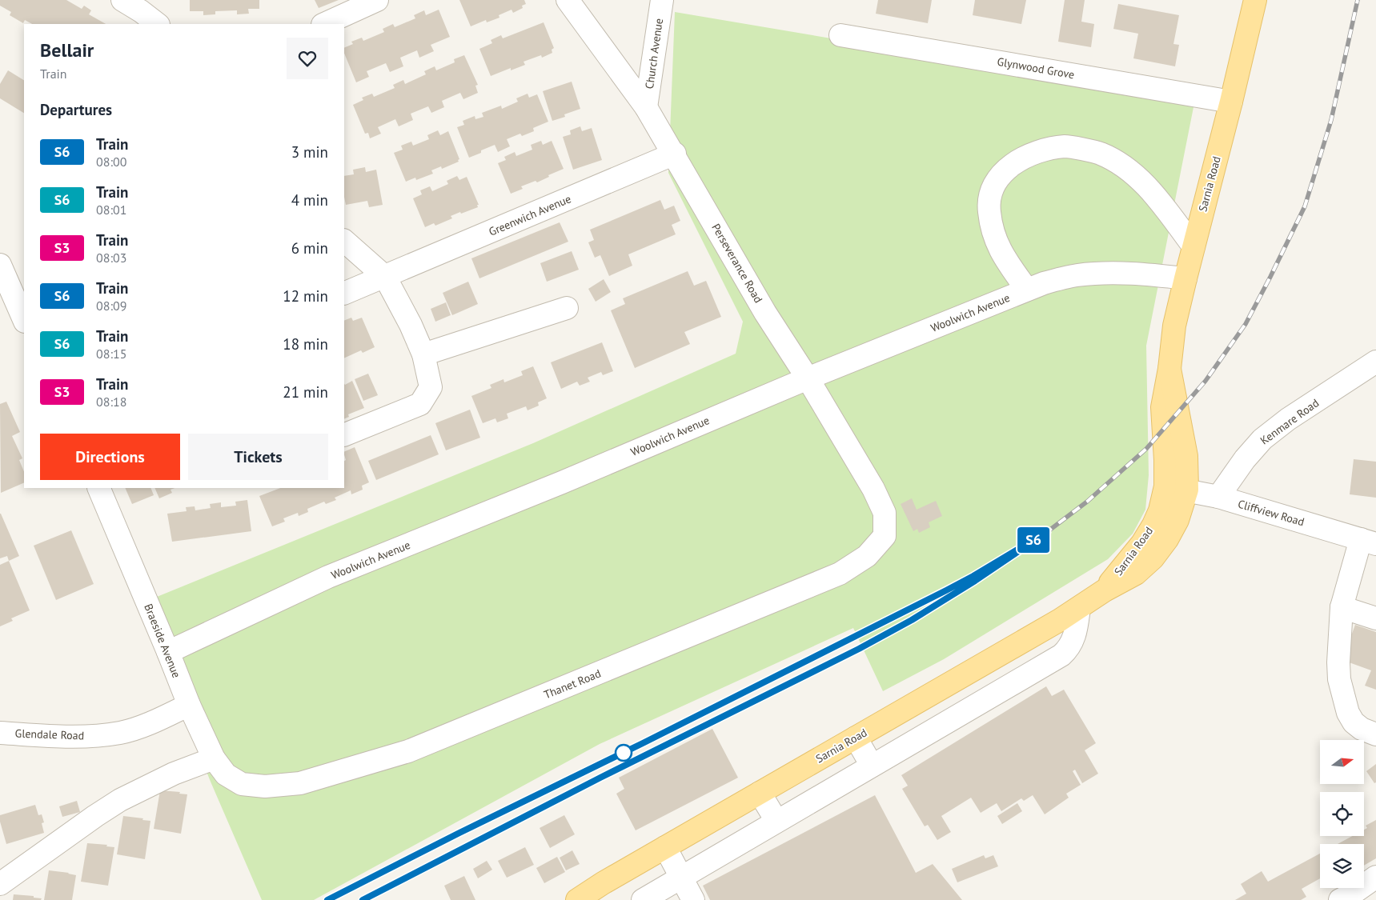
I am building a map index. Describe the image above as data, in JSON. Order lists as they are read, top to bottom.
{
  "streets": {
    "main road": ["Sarnia Road"],
    "street": [
      "Church Avenue",
      "Glynwood Grove",
      "Greenwich Avenue",
      "Perseverance Road",
      "Woolwich Avenue",
      "Kenmare Road",
      "Cliffview Road",
      "Braeside Avenue",
      "Thanet Road",
      "Glendale Road"
    ]
  },
  "crossings": [
    ["Church Avenue", "Perseverance Road"],
    ["Glynwood Grove", "Sarnia Road"],
    ["Sarnia Road", "Woolwich Avenue"],
    ["Sarnia Road", "Cliffview Road"],
    ["Greenwich Avenue", "Perseverance Road"],
    ["Perseverance Road", "Woolwich Avenue"],
    ["Perseverance Road", "Thanet Road"],
    ["Woolwich Avenue", "Braeside Avenue"],
    ["Kenmare Road", "Cliffview Road"],
    ["Braeside Avenue", "Thanet Road"],
    ["Braeside Avenue", "Glendale Road"]
  ],
  "north": "right",
  "page": {
    "on_map": "S6",
    "heading": [
      ["Bellair", "Train"],
      "Departures"
    ],
    "list": [
      {
        "mark": "S6",
        "name": "Train",
        "note": "08:00",
        "value": "3 min"
      },
      {
        "mark": "S6",
        "name": "Train",
        "note": "08:01",
        "value": "4 min"
      },
      {
        "mark": "S3",
        "name": "Train",
        "note": "08:03",
        "value": "6 min"
      },
      {
        "mark": "S6",
        "name": "Train",
        "note": "08:09",
        "value": "12 min"
      },
      {
        "mark": "S6",
        "name": "Train",
        "note": "08:15",
        "value": "18 min"
      },
      {
        "mark": "S3",
        "name": "Train",
        "note": "08:18",
        "value": "21 min"
      }
    ],
    "buttons": ["Directions", "Tickets"]
  }
}
